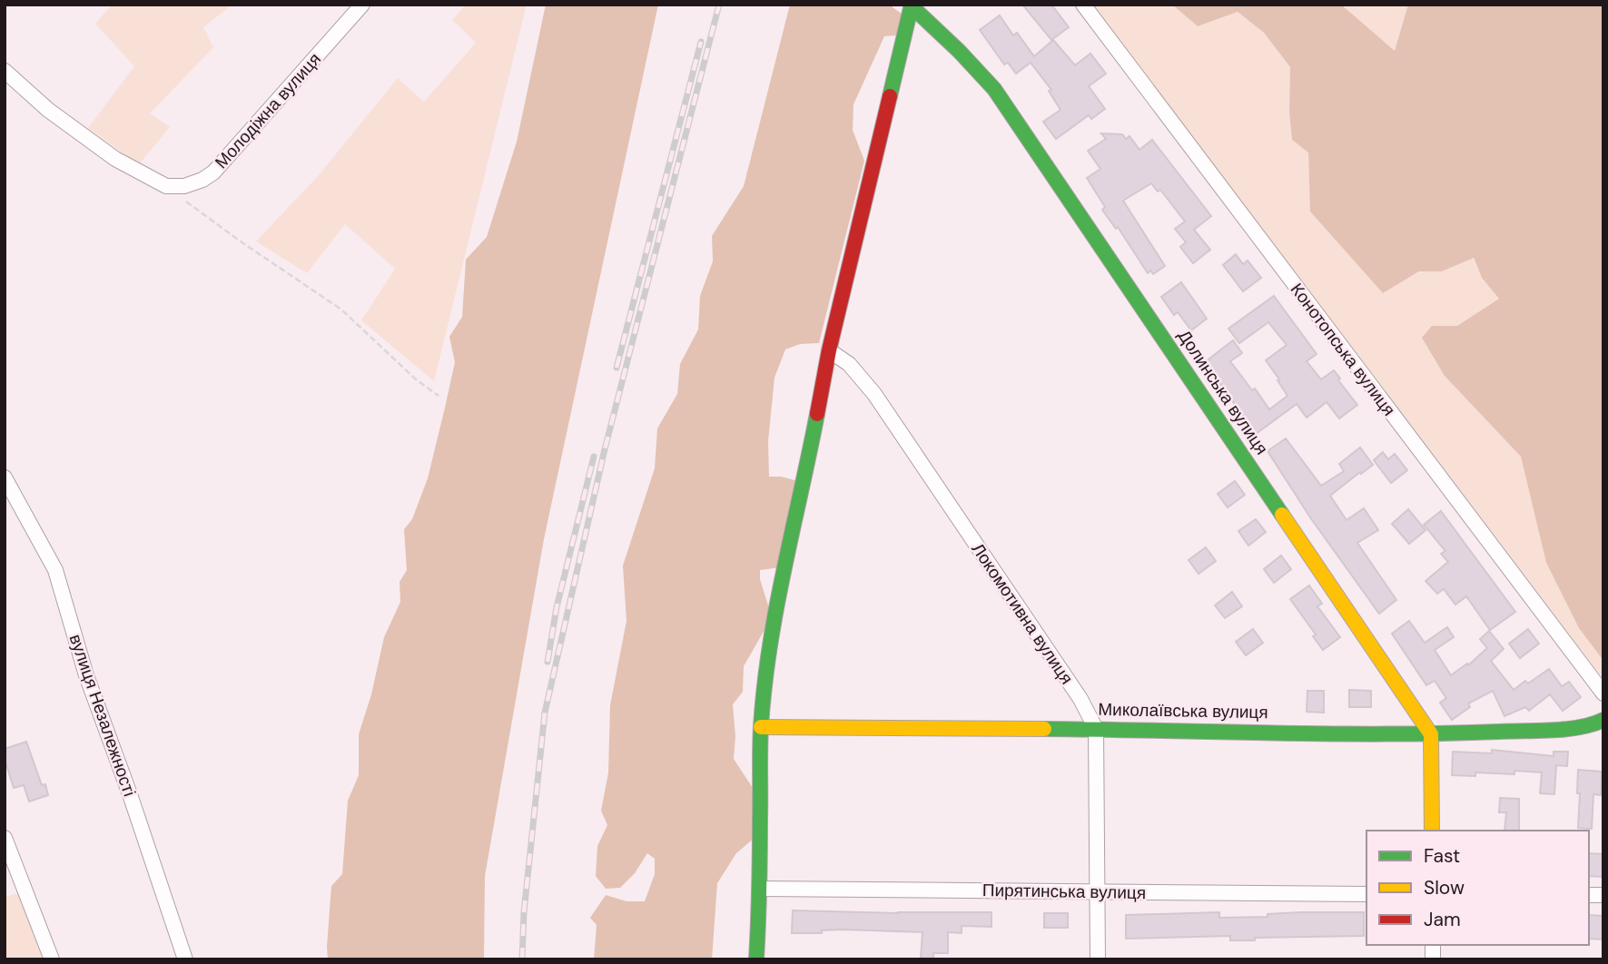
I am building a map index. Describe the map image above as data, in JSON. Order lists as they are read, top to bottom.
{
  "streets": {
    "street": [
      "Молодіжна вулиця",
      "Конотопська вулиця",
      "Долинська вулиця",
      "Локомотивна вулиця",
      "Миколаївська вулиця",
      "вулиця Незалежності",
      "Пирятинська вулиця"
    ]
  },
  "crossings": [
    ["Долинська вулиця", "Миколаївська вулиця"],
    ["Локомотивна вулиця", "Миколаївська вулиця"],
    ["Локомотивна вулиця", "Пирятинська вулиця"]
  ],
  "legend": ["Fast", "Slow", "Jam"]
}
